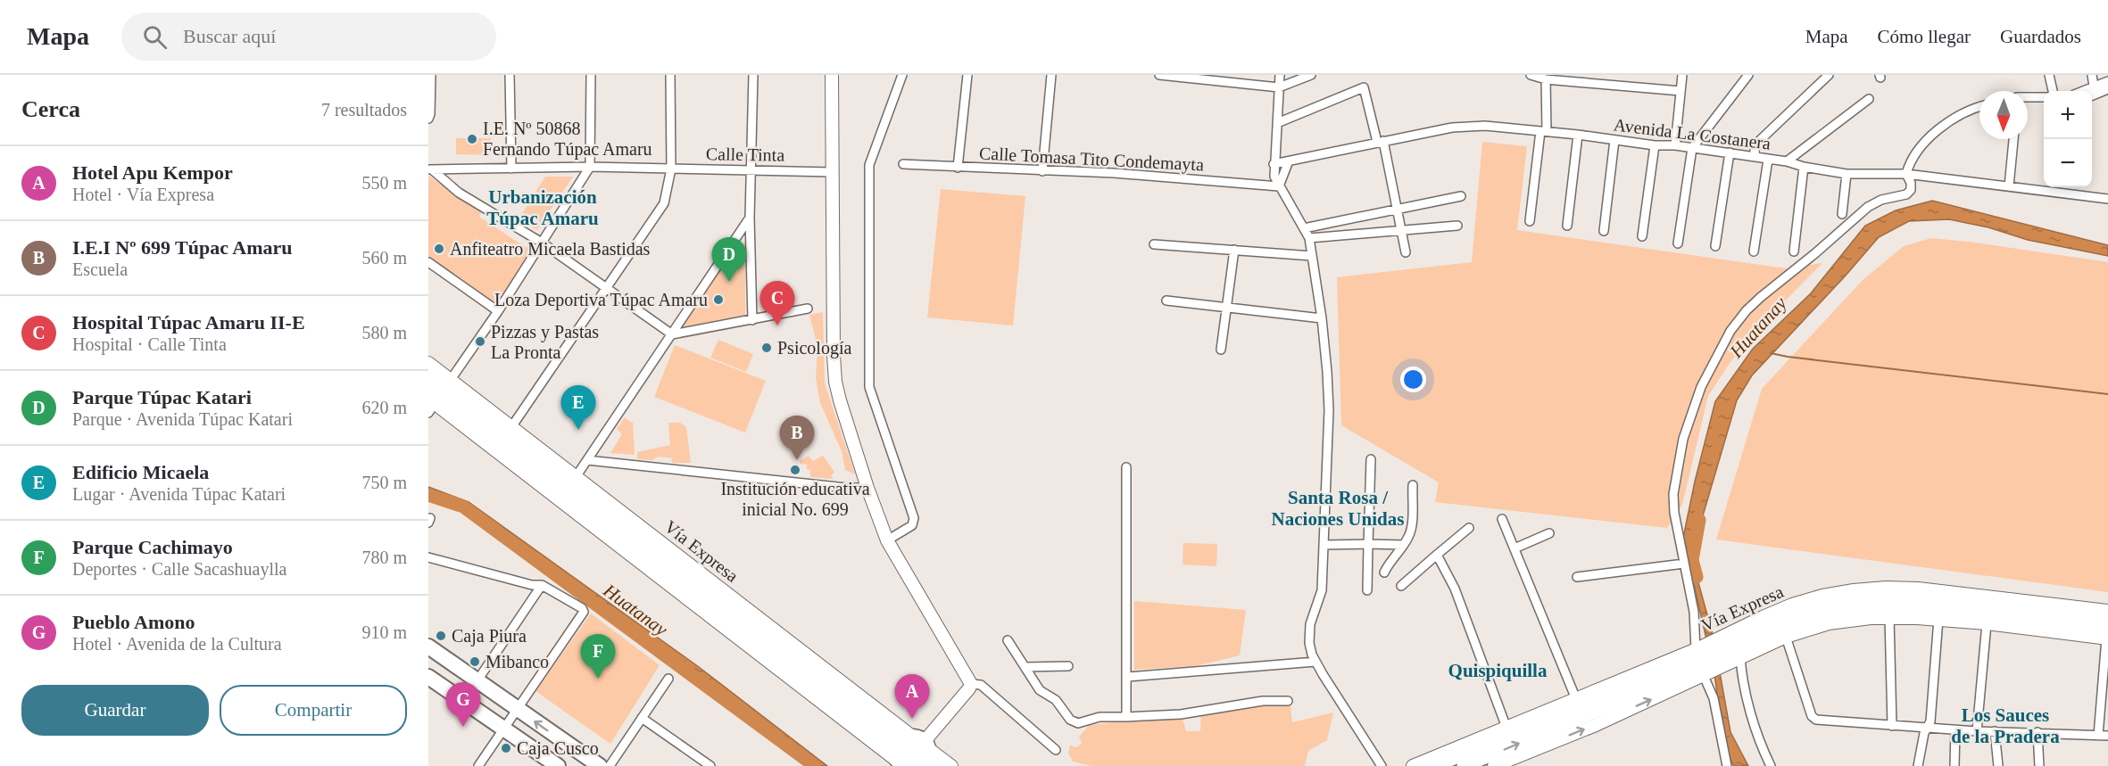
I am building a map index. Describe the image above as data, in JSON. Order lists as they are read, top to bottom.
{
  "streets": {
    "main road": ["Vía Expresa"],
    "street": ["Avenida La Costanera", "Calle Tinta", "Calle Tomasa Tito Condemayta"]
  },
  "districts": [
    "Urbanización Túpac Amaru",
    "Santa Rosa / Naciones Unidas",
    "Quispiquilla",
    "Los Sauces de la Pradera"
  ],
  "water": ["Huatanay"],
  "places": [
    "I.E. Nº 50868 Fernando Túpac Amaru",
    "Anfiteatro Micaela Bastidas",
    "Loza Deportiva Túpac Amaru",
    "Pizzas y Pastas La Pronta",
    "Psicología",
    "Institución educativa inicial No. 699",
    "Caja Piura",
    "Mibanco",
    "Caja Cusco"
  ],
  "north": "bottom",
  "page": {
    "header": "Mapa",
    "search": "Buscar aquí",
    "nav": ["Mapa", "Cómo llegar", "Guardados"],
    "heading": ["Cerca", "7 resultados"],
    "map_buttons": ["+", "−"],
    "list": [
      {
        "mark": "A",
        "name": "Hotel Apu Kempor",
        "note": "Hotel · Vía Expresa",
        "value": "550 m"
      },
      {
        "mark": "B",
        "name": "I.E.I Nº 699 Túpac Amaru",
        "note": "Escuela",
        "value": "560 m"
      },
      {
        "mark": "C",
        "name": "Hospital Túpac Amaru II-E",
        "note": "Hospital · Calle Tinta",
        "value": "580 m"
      },
      {
        "mark": "D",
        "name": "Parque Túpac Katari",
        "note": "Parque · Avenida Túpac Katari",
        "value": "620 m"
      },
      {
        "mark": "E",
        "name": "Edificio Micaela",
        "note": "Lugar · Avenida Túpac Katari",
        "value": "750 m"
      },
      {
        "mark": "F",
        "name": "Parque Cachimayo",
        "note": "Deportes · Calle Sacashuaylla",
        "value": "780 m"
      },
      {
        "mark": "G",
        "name": "Pueblo Amono",
        "note": "Hotel · Avenida de la Cultura",
        "value": "910 m"
      }
    ],
    "pins": [
      "D",
      "C",
      "E",
      "B",
      "F",
      "A",
      "G"
    ],
    "buttons": ["Guardar", "Compartir"]
  }
}
